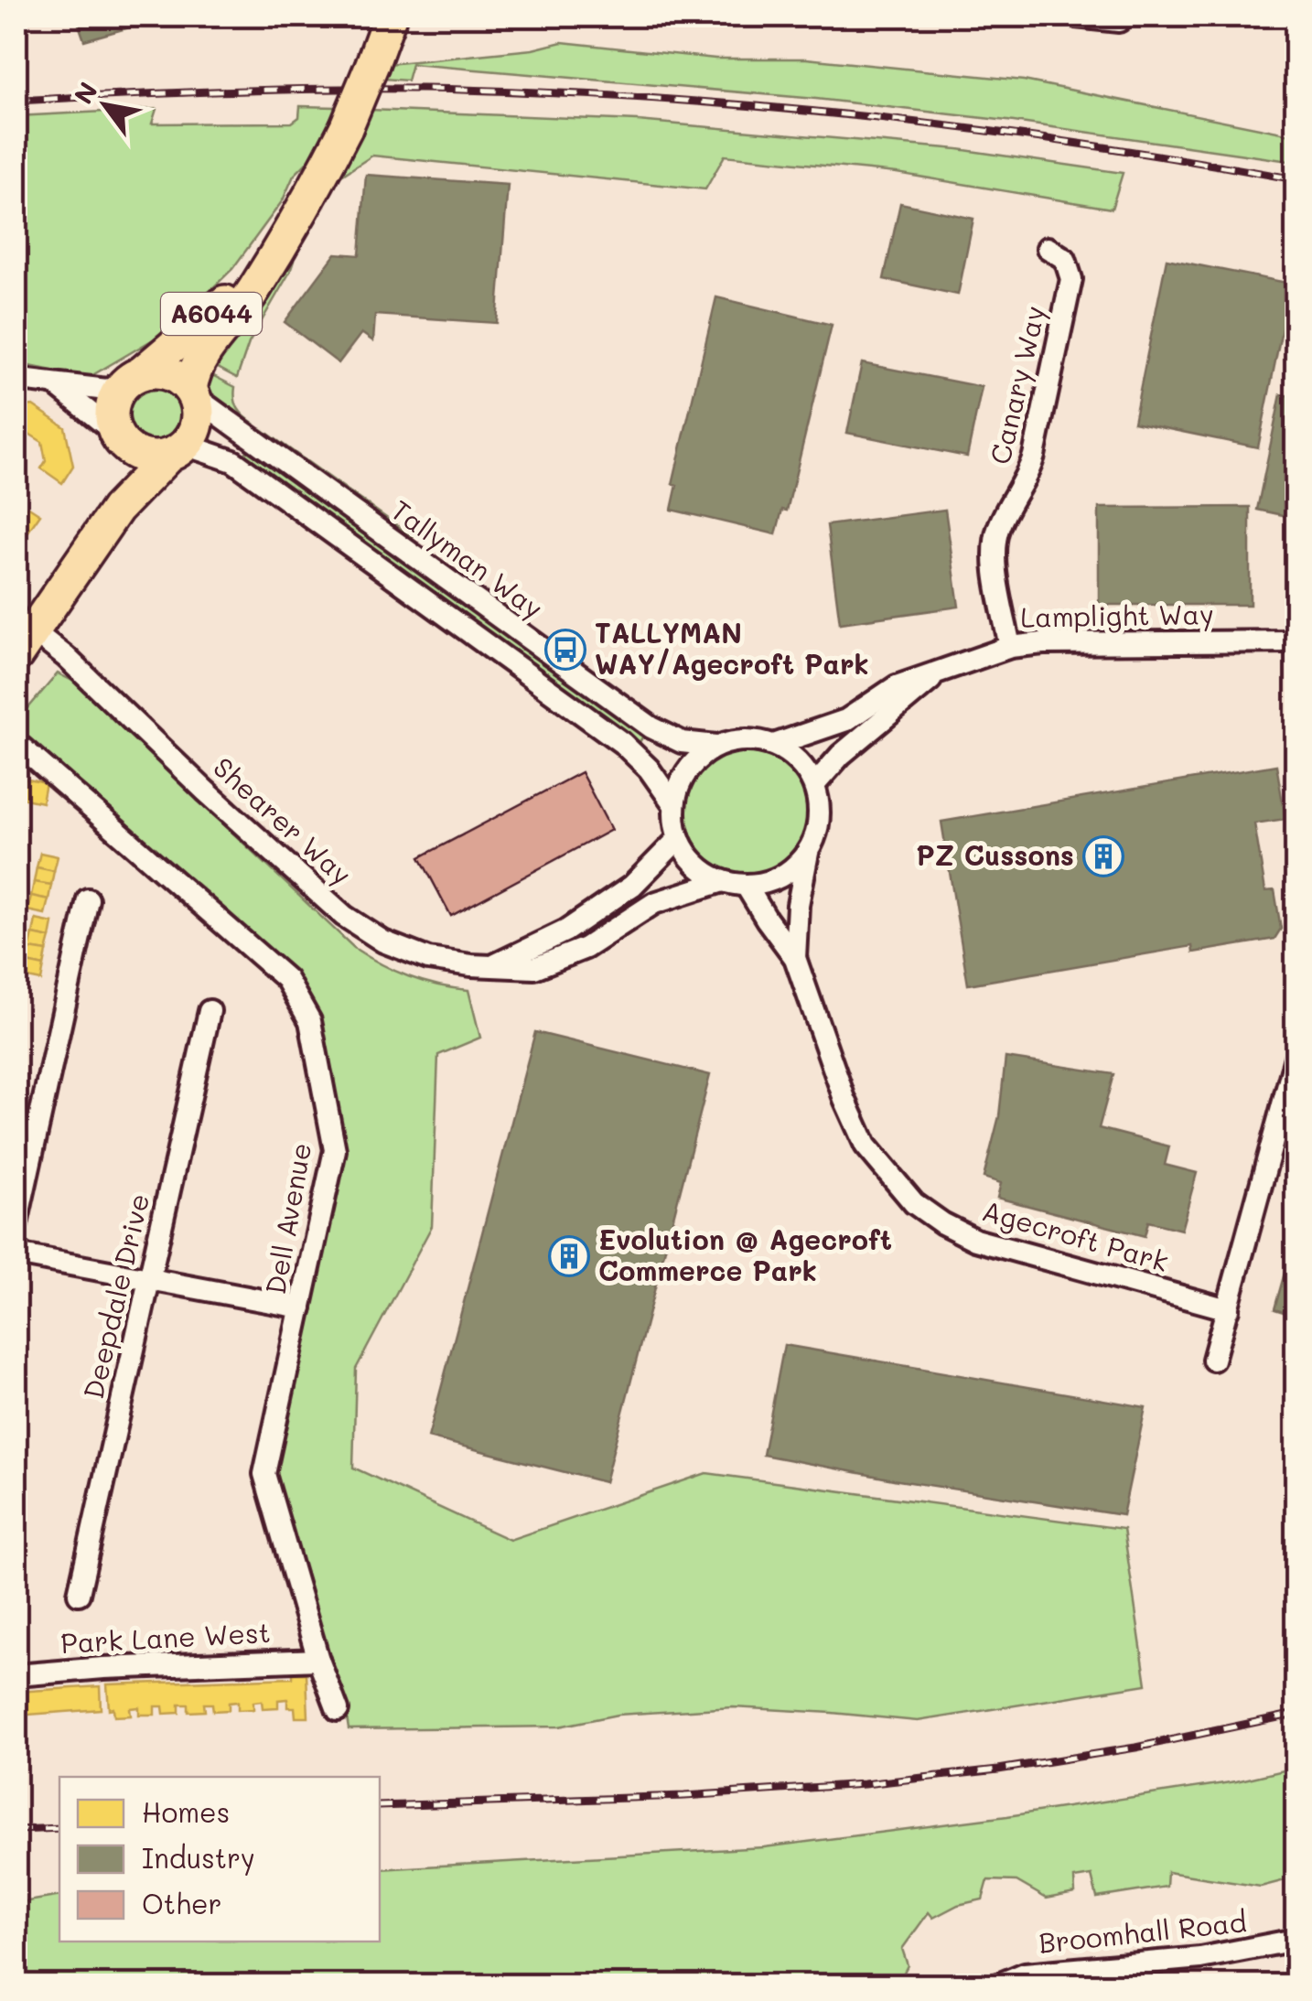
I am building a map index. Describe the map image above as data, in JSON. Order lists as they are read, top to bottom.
{
  "streets": {
    "main road": ["A6044"],
    "street": [
      "Canary Way",
      "Tallyman Way",
      "Lamplight Way",
      "Shearer Way",
      "Dell Avenue",
      "Agecroft Park",
      "Deepdale Drive",
      "Park Lane West",
      "Broomhall Road"
    ]
  },
  "crossings": [
    ["A6044", "Tallyman Way"],
    ["Canary Way", "Lamplight Way"],
    ["Tallyman Way", "Lamplight Way"],
    ["Tallyman Way", "Shearer Way"],
    ["Lamplight Way", "Shearer Way"],
    ["Dell Avenue", "Park Lane West"]
  ],
  "places": {
    "bus stop": ["TALLYMAN WAY/Agecroft Park"],
    "building": ["PZ Cussons", "Evolution @ Agecroft Commerce Park"]
  },
  "legend": ["Homes", "Industry", "Other"],
  "north": "top left"
}
